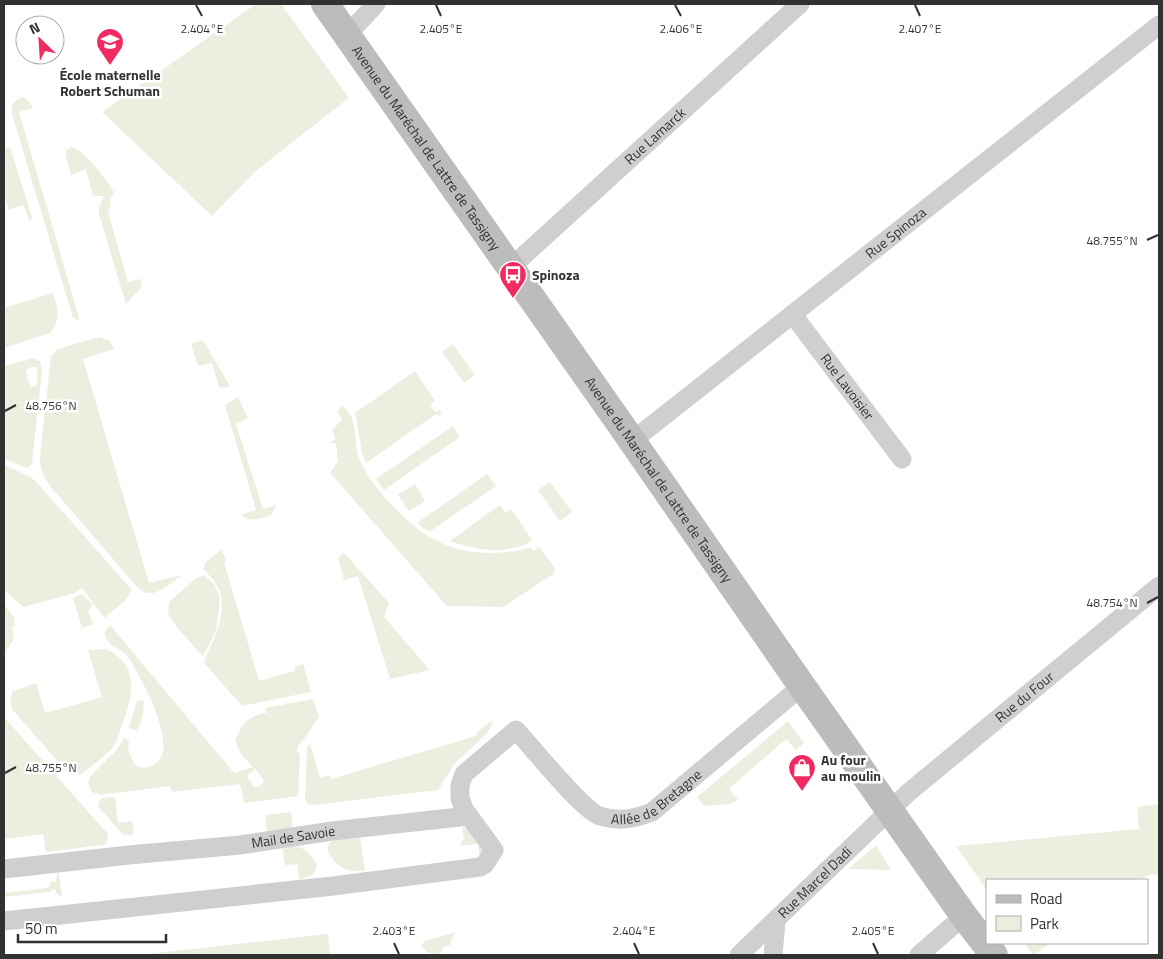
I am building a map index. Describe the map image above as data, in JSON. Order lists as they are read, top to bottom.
{
  "streets": {
    "street": [
      "Rue Lamarck",
      "Avenue du Maréchal de Lattre de Tassigny",
      "Rue Spinoza",
      "Rue Lavoisier",
      "Rue du Four",
      "Allée de Bretagne",
      "Mail de Savoie",
      "Rue Marcel Dadi"
    ]
  },
  "crossings": [
    ["Rue Lamarck", "Avenue du Maréchal de Lattre de Tassigny"],
    ["Avenue du Maréchal de Lattre de Tassigny", "Rue Spinoza"],
    ["Avenue du Maréchal de Lattre de Tassigny", "Rue du Four"],
    ["Avenue du Maréchal de Lattre de Tassigny", "Allée de Bretagne"],
    ["Avenue du Maréchal de Lattre de Tassigny", "Rue Marcel Dadi"],
    ["Rue Spinoza", "Rue Lavoisier"],
    ["Rue du Four", "Rue Marcel Dadi"],
    ["Allée de Bretagne", "Mail de Savoie"]
  ],
  "places": {
    "school or university": ["École maternelle Robert Schuman"],
    "bus stop": ["Spinoza"],
    "shop": ["Au four au moulin"]
  },
  "legend": ["Road", "Park"],
  "scale_bar": "50 m",
  "north": "top left",
  "coordinates": [
    "2.404°E",
    "2.405°E",
    "2.406°E",
    "2.407°E",
    "48.755°N",
    "48.756°N",
    "48.754°N",
    "2.403°E"
  ]
}
